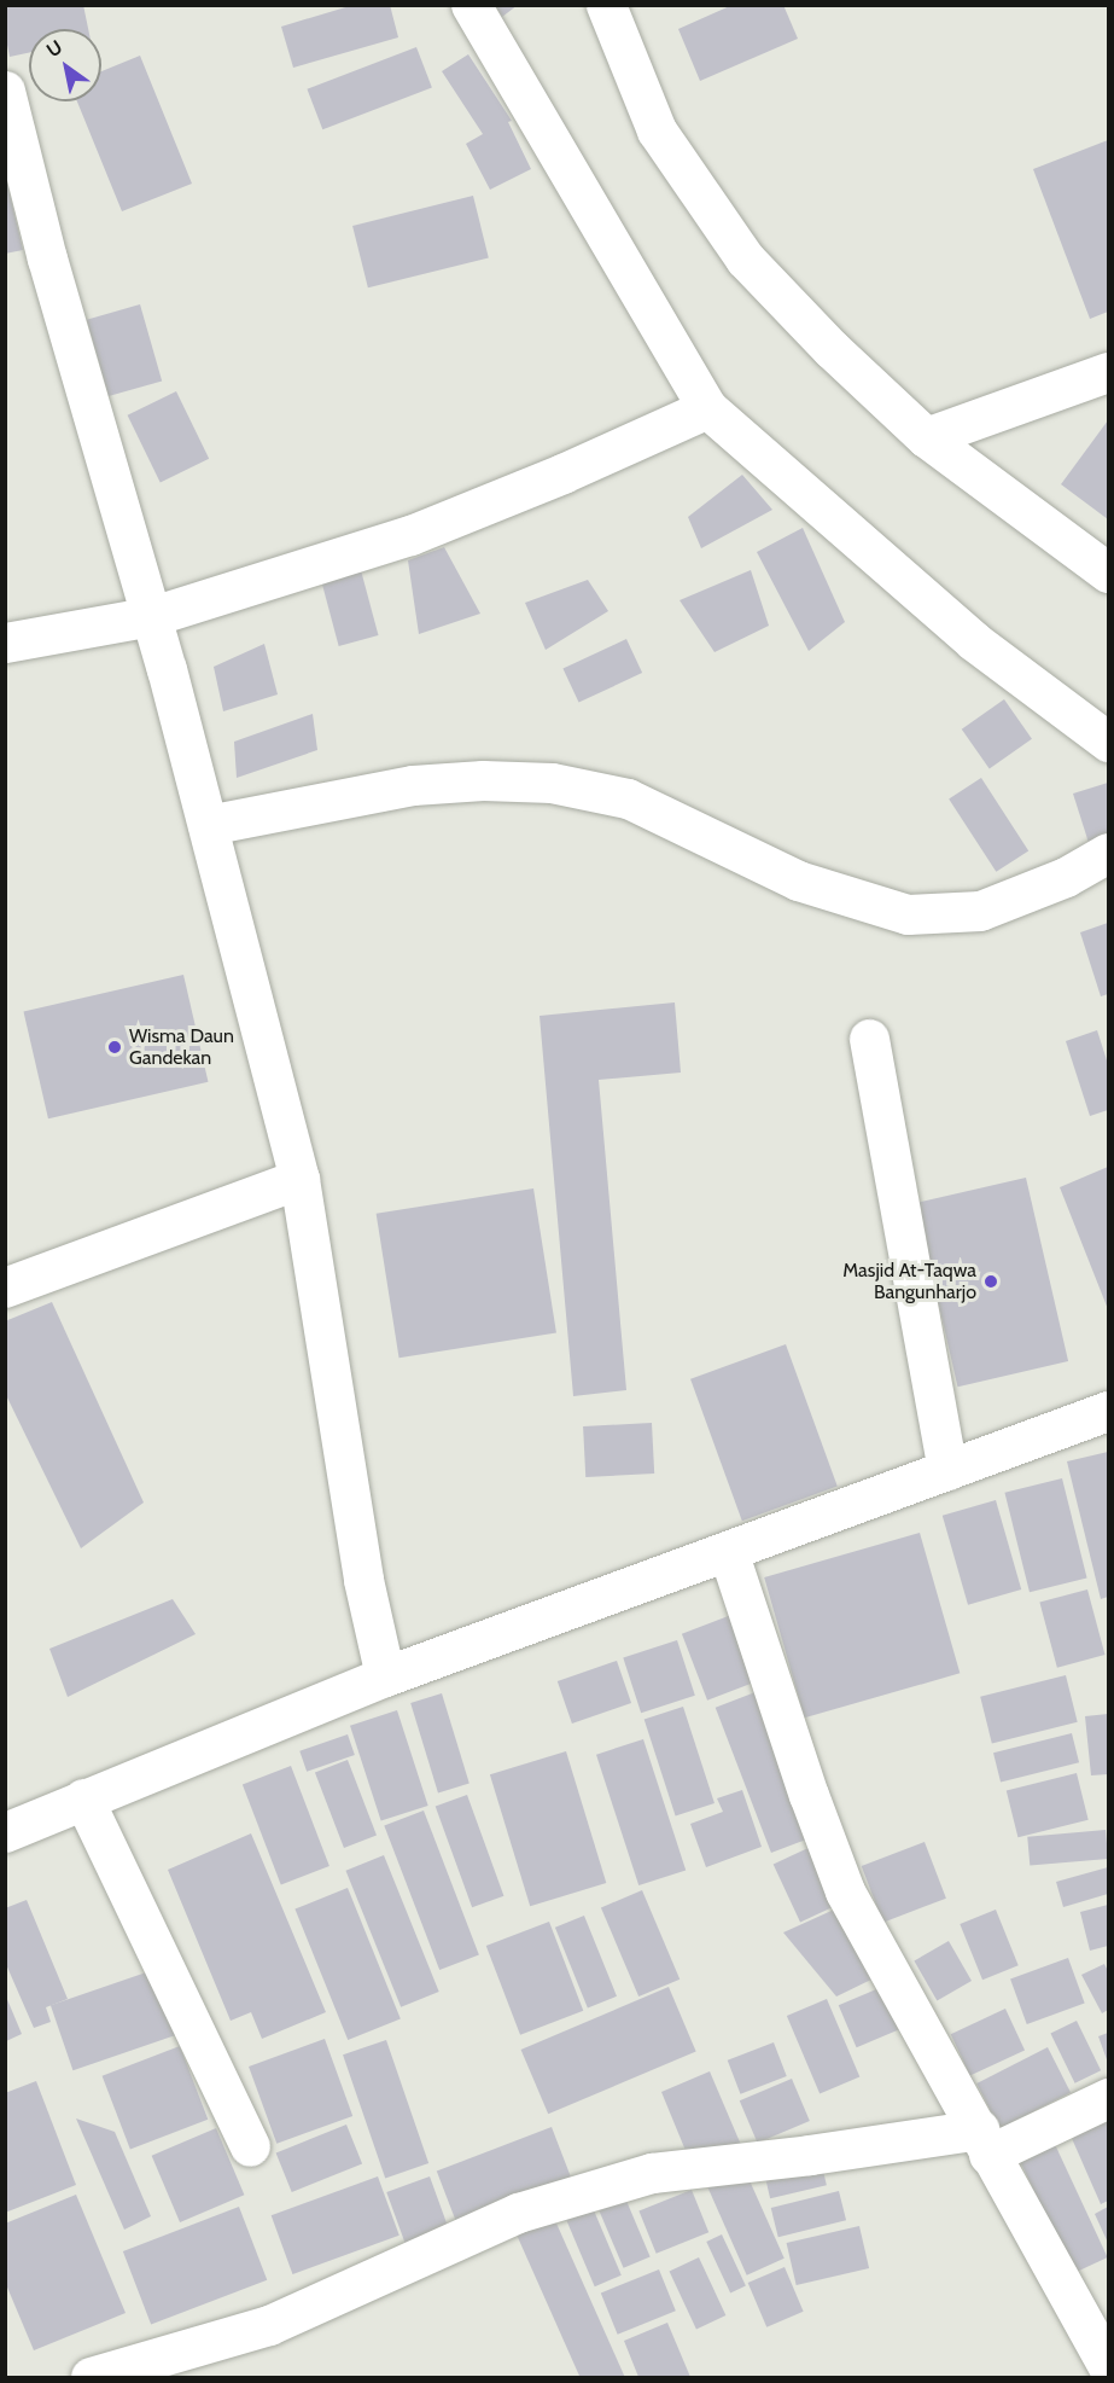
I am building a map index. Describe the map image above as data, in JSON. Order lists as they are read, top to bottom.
{
  "places": ["Wisma Daun Gandekan", "Masjid At-Taqwa Bangunharjo"],
  "north": "top left"
}
